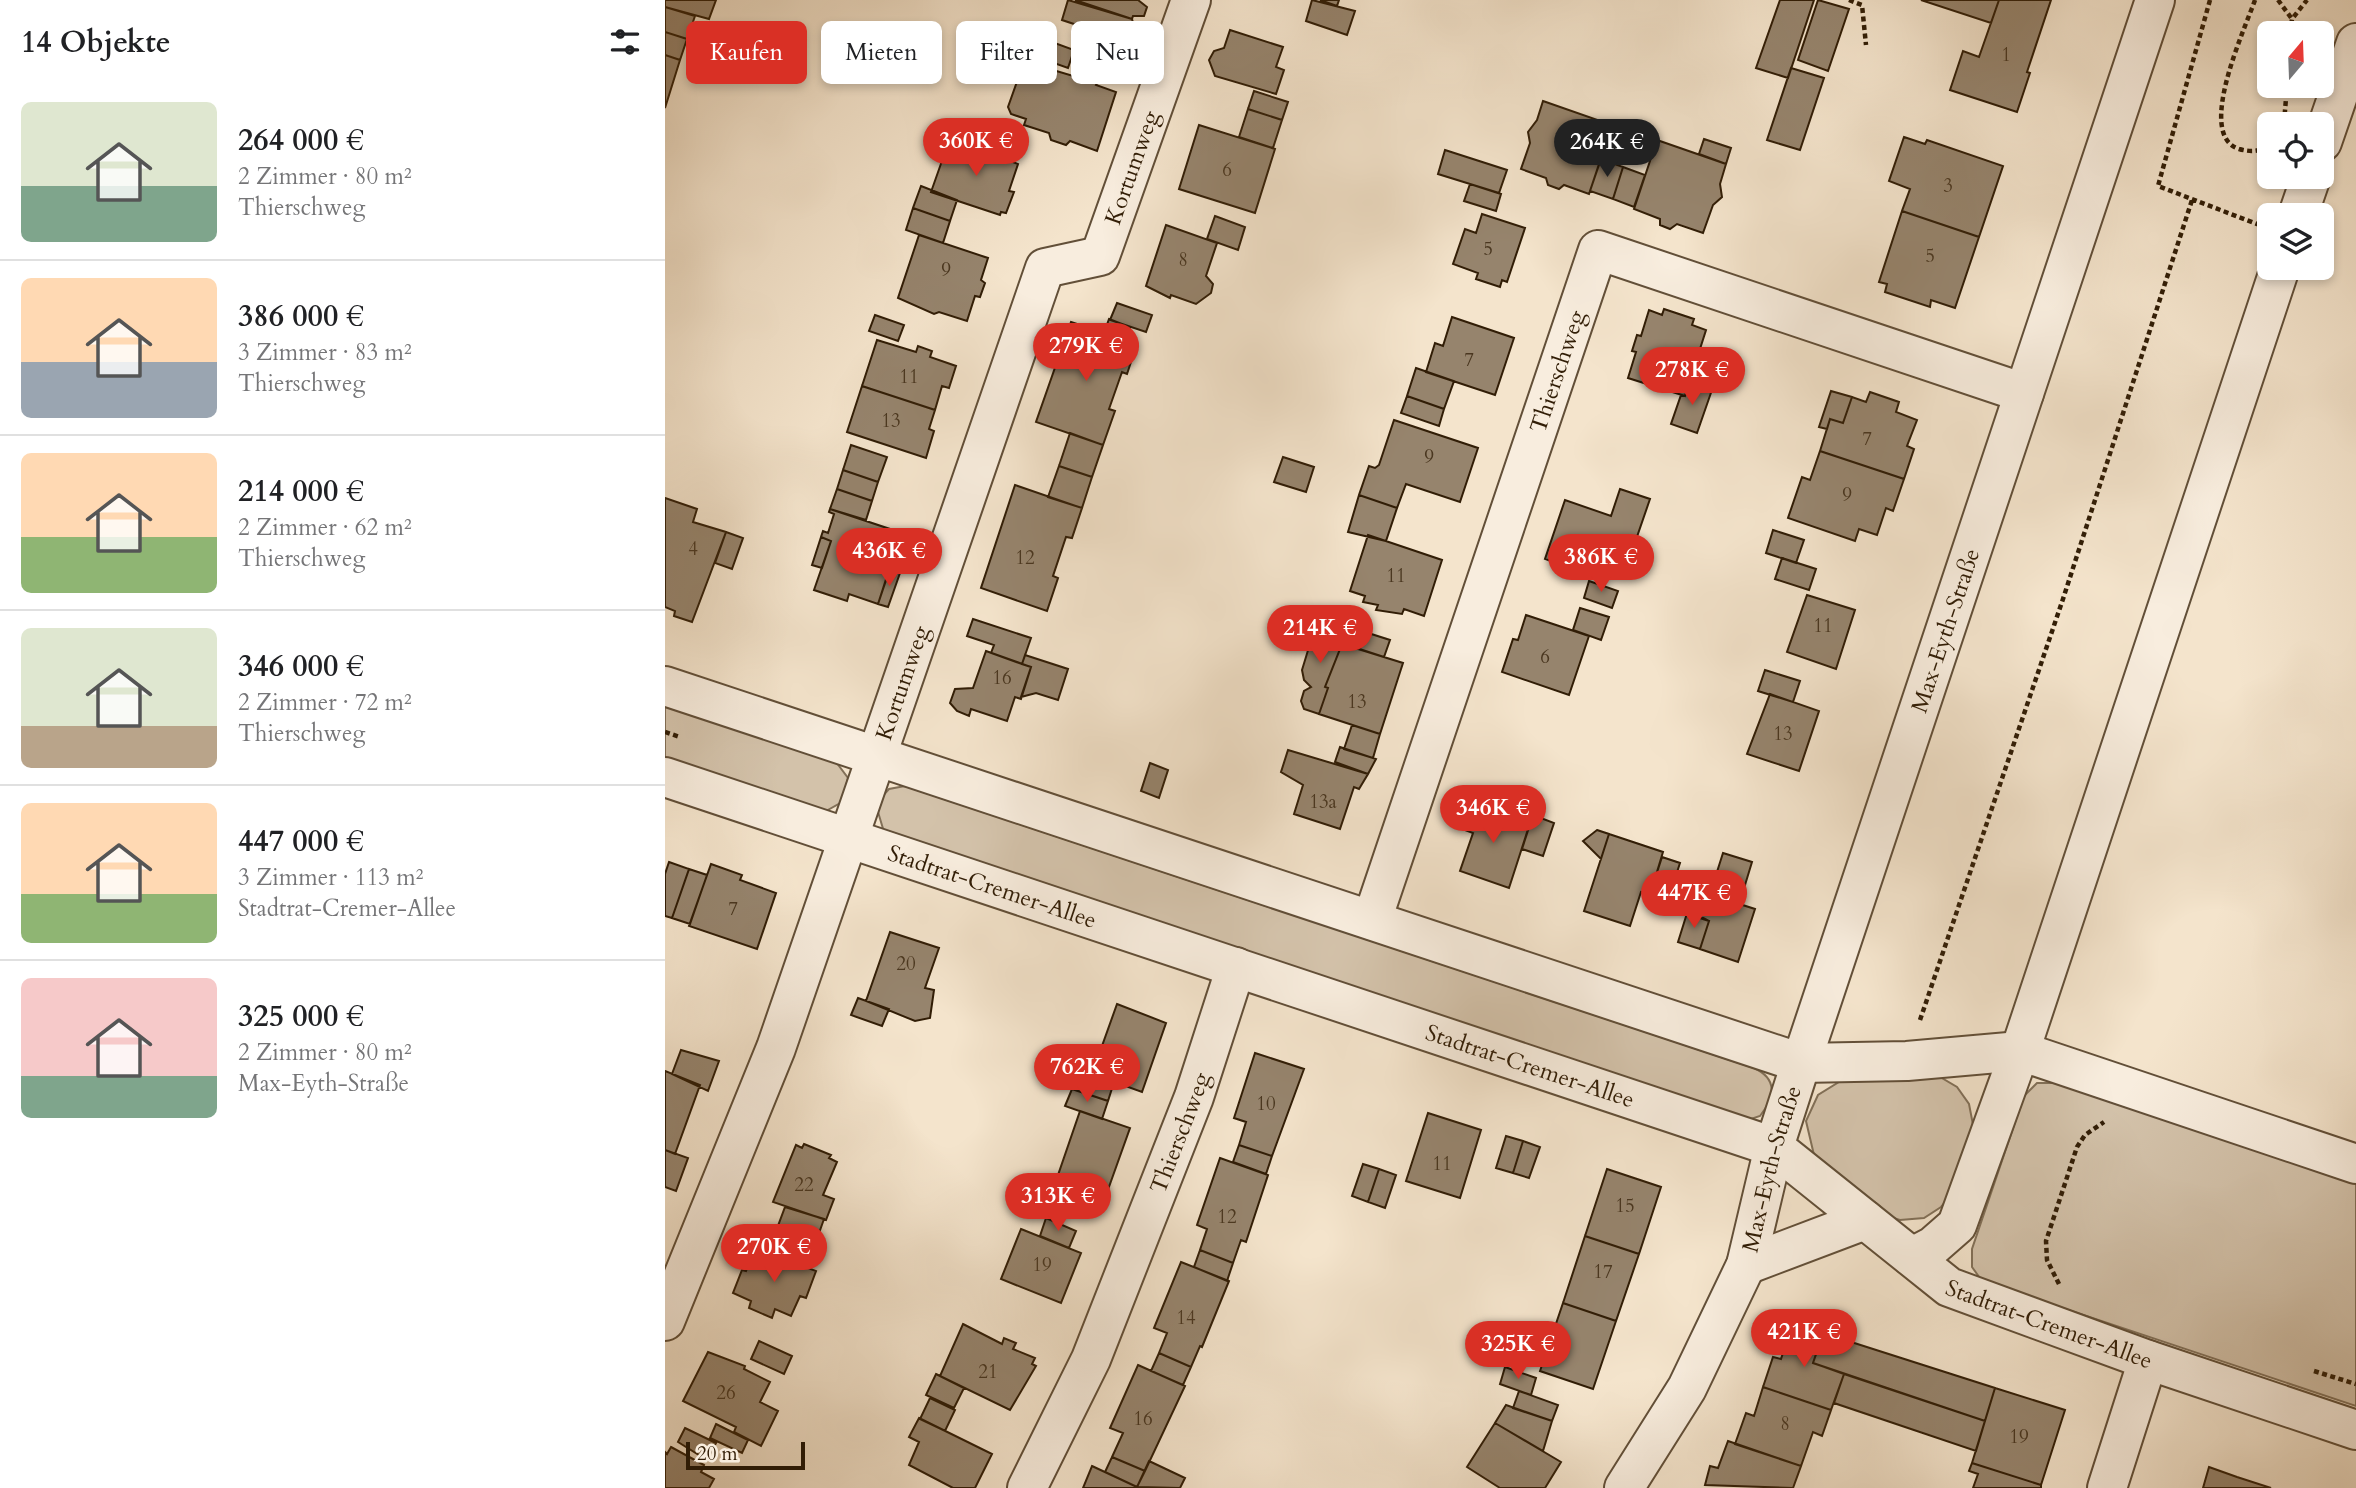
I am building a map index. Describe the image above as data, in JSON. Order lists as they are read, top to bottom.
{
  "streets": {
    "street": [
      "Kortumweg",
      "Thierschweg",
      "Max-Eyth-Straße",
      "Stadtrat-Cremer-Allee"
    ]
  },
  "crossings": [
    ["Kortumweg", "Stadtrat-Cremer-Allee"],
    ["Thierschweg", "Max-Eyth-Straße"],
    ["Thierschweg", "Stadtrat-Cremer-Allee"],
    ["Max-Eyth-Straße", "Stadtrat-Cremer-Allee"]
  ],
  "house_numbers": [
    "1",
    "6",
    "3",
    "5",
    "5",
    "8",
    "9",
    "7",
    "11",
    "13",
    "7",
    "9",
    "9",
    "4",
    "12",
    "11",
    "11",
    "6",
    "16",
    "13",
    "13",
    "13a",
    "7",
    "20",
    "10",
    "11",
    "22",
    "15",
    "12",
    "19",
    "17",
    "14",
    "21",
    "26",
    "16",
    "8",
    "19"
  ],
  "scale_bar": "20 m",
  "north": "top",
  "page": {
    "heading": "14 Objekte",
    "chip": [
      "Kaufen",
      "Mieten",
      "Filter",
      "Neu"
    ],
    "list": [
      {
        "name": "264 000 €",
        "note": "2 Zimmer · 80 m² · Thierschweg"
      },
      {
        "name": "386 000 €",
        "note": "3 Zimmer · 83 m² · Thierschweg"
      },
      {
        "name": "214 000 €",
        "note": "2 Zimmer · 62 m² · Thierschweg"
      },
      {
        "name": "346 000 €",
        "note": "2 Zimmer · 72 m² · Thierschweg"
      },
      {
        "name": "447 000 €",
        "note": "3 Zimmer · 113 m² · Stadtrat-Cremer-Allee"
      },
      {
        "name": "325 000 €",
        "note": "2 Zimmer · 80 m² · Max-Eyth-Straße"
      }
    ],
    "price": [
      "360K €",
      "264K €",
      "279K €",
      "278K €",
      "436K €",
      "386K €",
      "214K €",
      "346K €",
      "447K €",
      "762K €",
      "313K €",
      "270K €",
      "421K €",
      "325K €"
    ],
    "scale": "20 m"
  }
}
